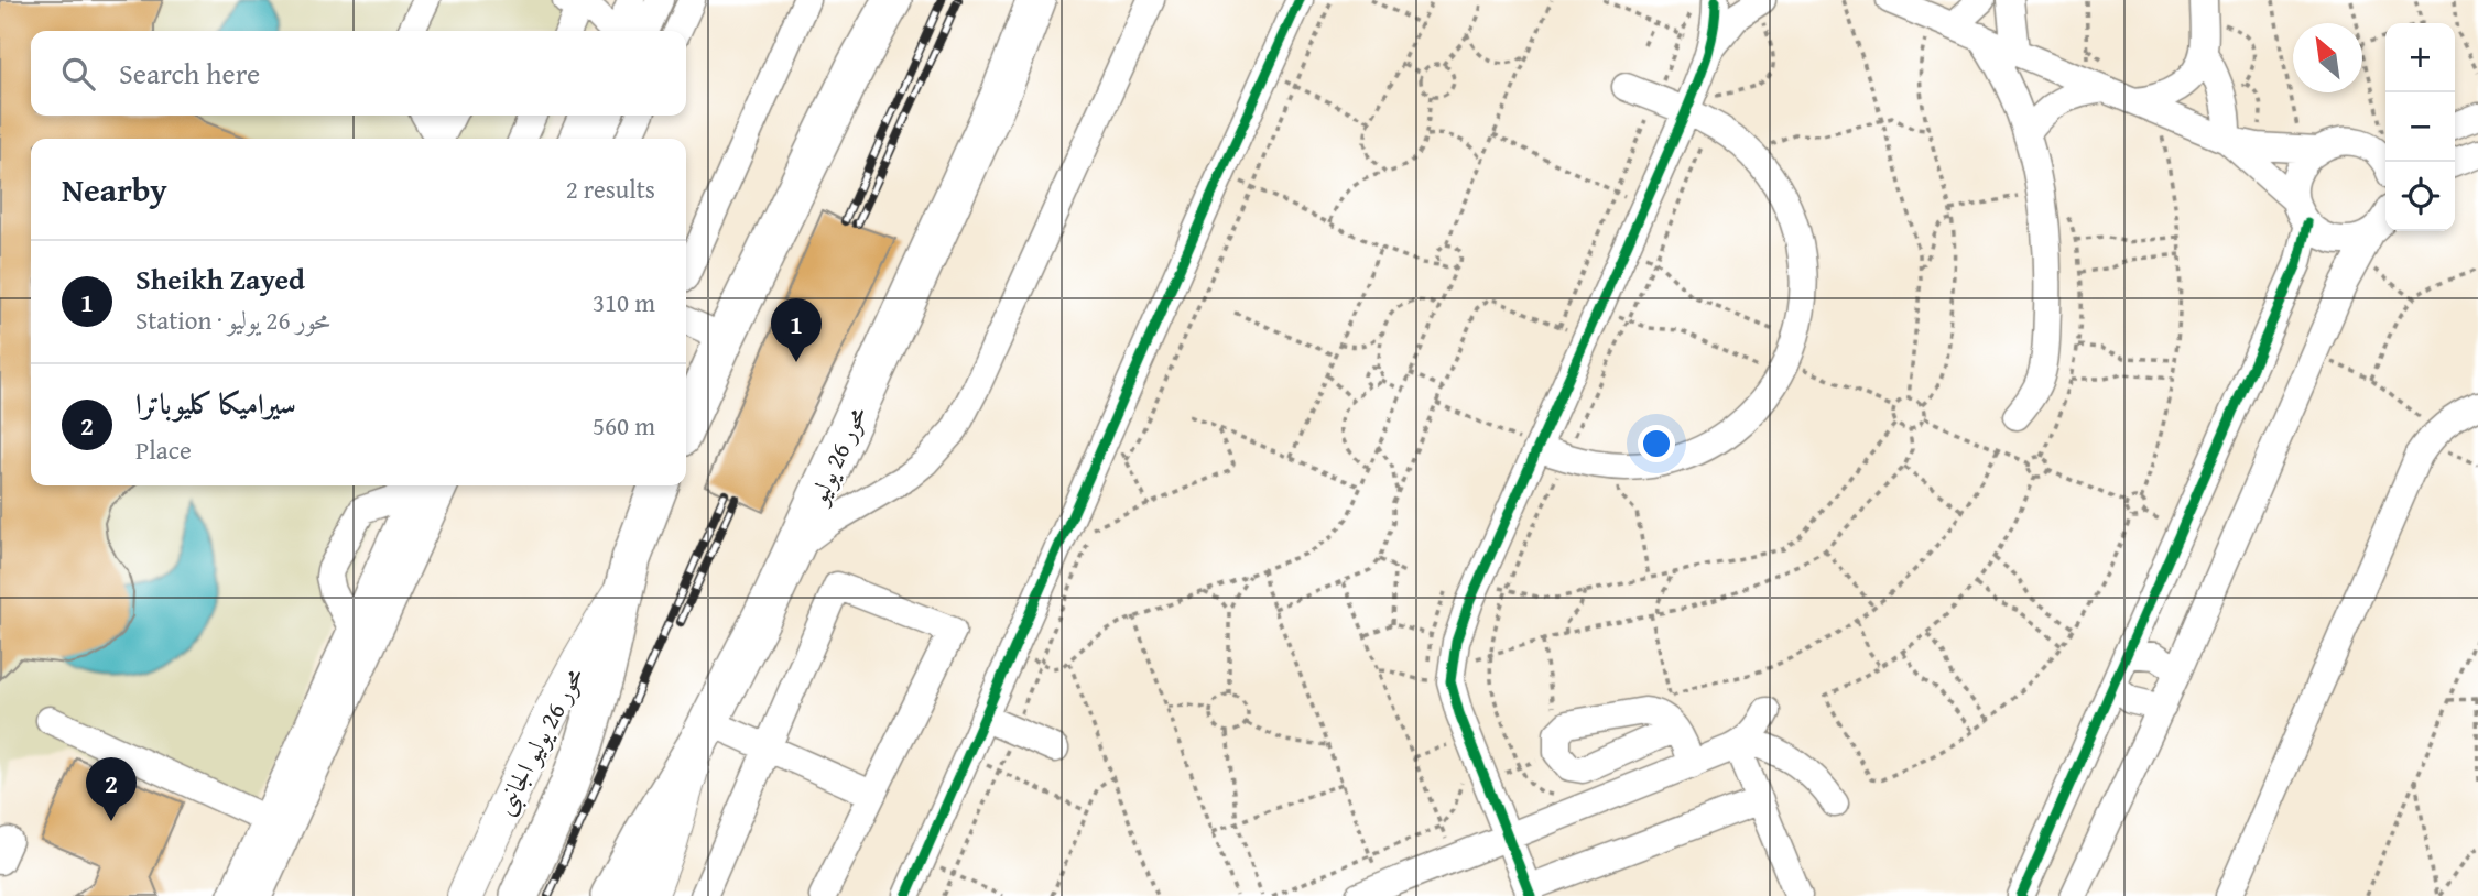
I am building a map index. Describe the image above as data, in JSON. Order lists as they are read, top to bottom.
{
  "streets": {
    "highway": ["محور 26 يوليو"],
    "main road": ["محور 26 يوليو الجانبى"]
  },
  "north": "top left",
  "page": {
    "map_buttons": ["+", "−"],
    "search": "Search here",
    "heading": ["Nearby", "2 results"],
    "list": [
      {
        "mark": "1",
        "name": "Sheikh Zayed",
        "note": "Station · محور 26 يوليو",
        "value": "310 m"
      },
      {
        "mark": "2",
        "name": "سيراميكا كليوباترا",
        "note": "Place",
        "value": "560 m"
      }
    ],
    "pins": ["1", "2"]
  }
}
